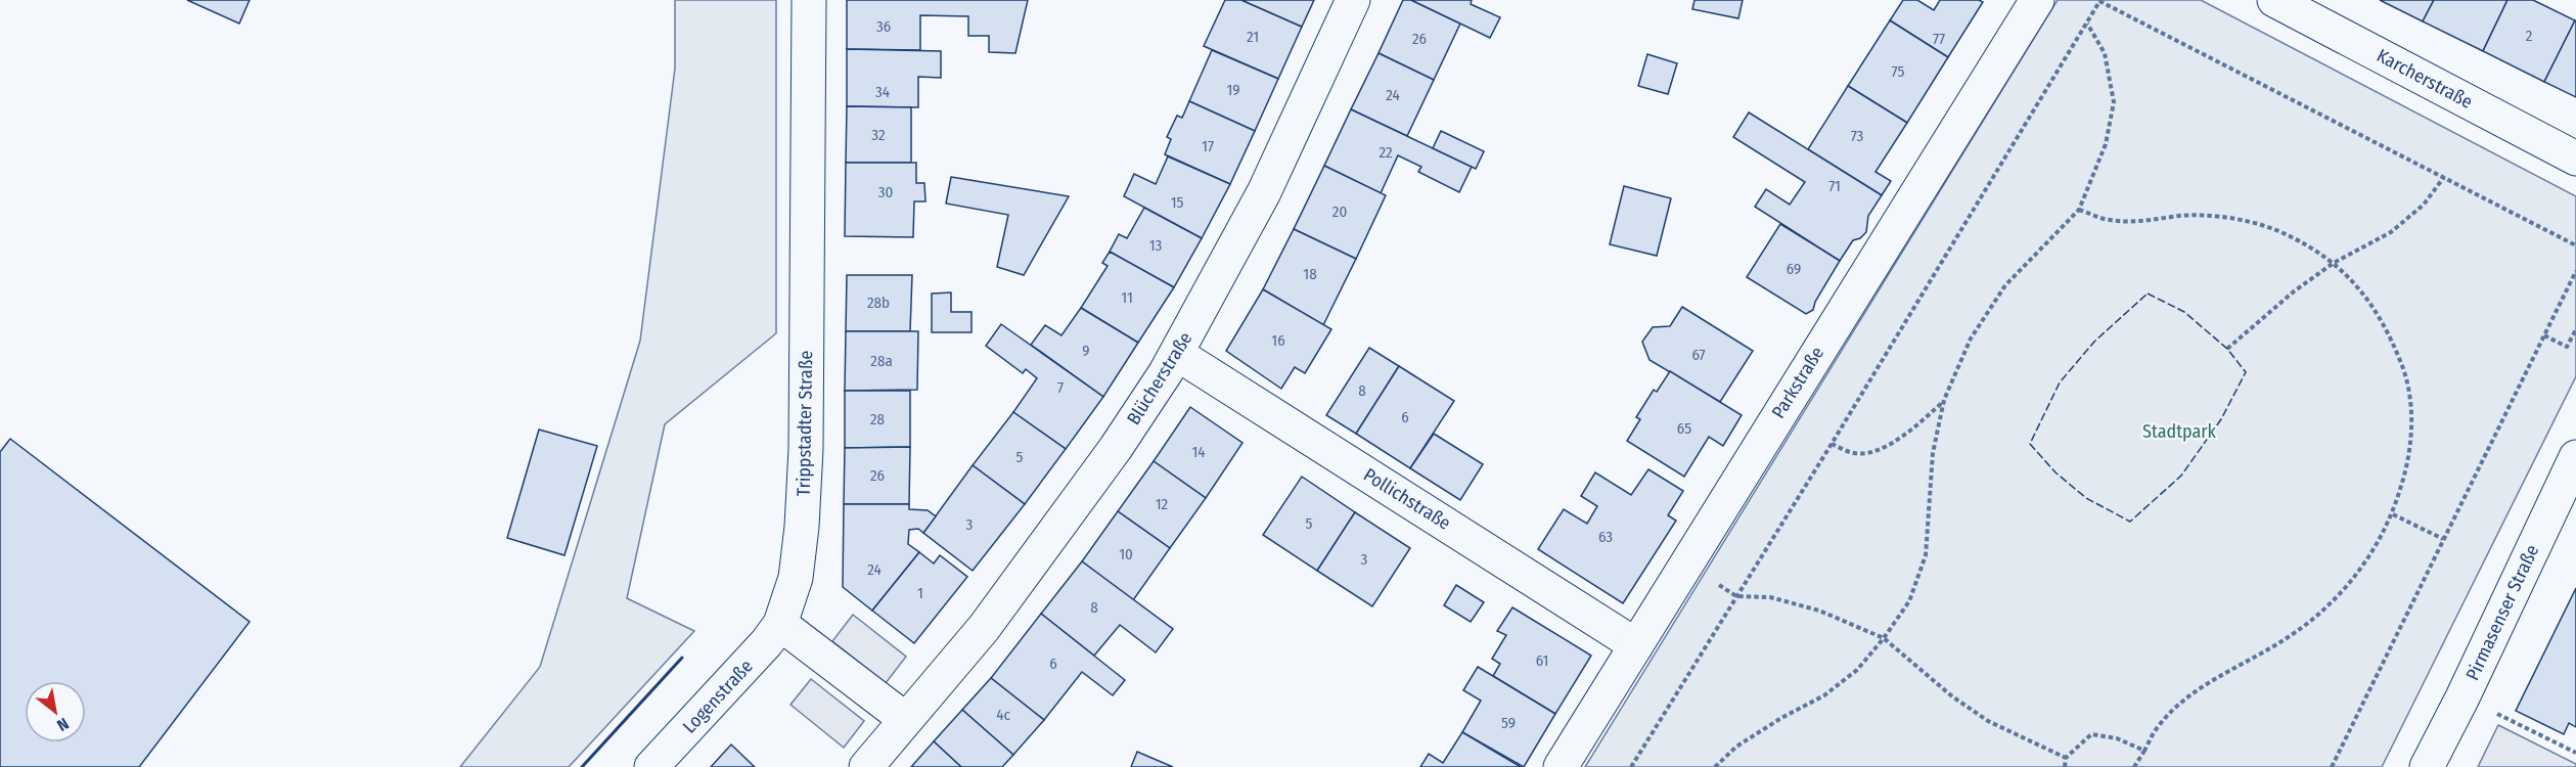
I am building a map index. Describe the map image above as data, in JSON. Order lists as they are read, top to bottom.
{
  "streets": {
    "street": [
      "Karcherstraße",
      "Blücherstraße",
      "Parkstraße",
      "Trippstadter Straße",
      "Pollichstraße",
      "Pirmasenser Straße",
      "Logenstraße"
    ]
  },
  "crossings": [
    ["Blücherstraße", "Pollichstraße"],
    ["Parkstraße", "Pollichstraße"],
    ["Trippstadter Straße", "Logenstraße"]
  ],
  "parks": ["Stadtpark"],
  "house_numbers": [
    "36",
    "2",
    "21",
    "26",
    "77",
    "75",
    "19",
    "34",
    "24",
    "32",
    "73",
    "17",
    "22",
    "71",
    "30",
    "15",
    "20",
    "13",
    "69",
    "18",
    "11",
    "28b",
    "16",
    "9",
    "67",
    "28a",
    "7",
    "8",
    "6",
    "28",
    "65",
    "14",
    "5",
    "26",
    "12",
    "5",
    "3",
    "63",
    "10",
    "3",
    "24",
    "1",
    "8",
    "61",
    "6",
    "4c",
    "59"
  ],
  "north": "bottom right"
}
